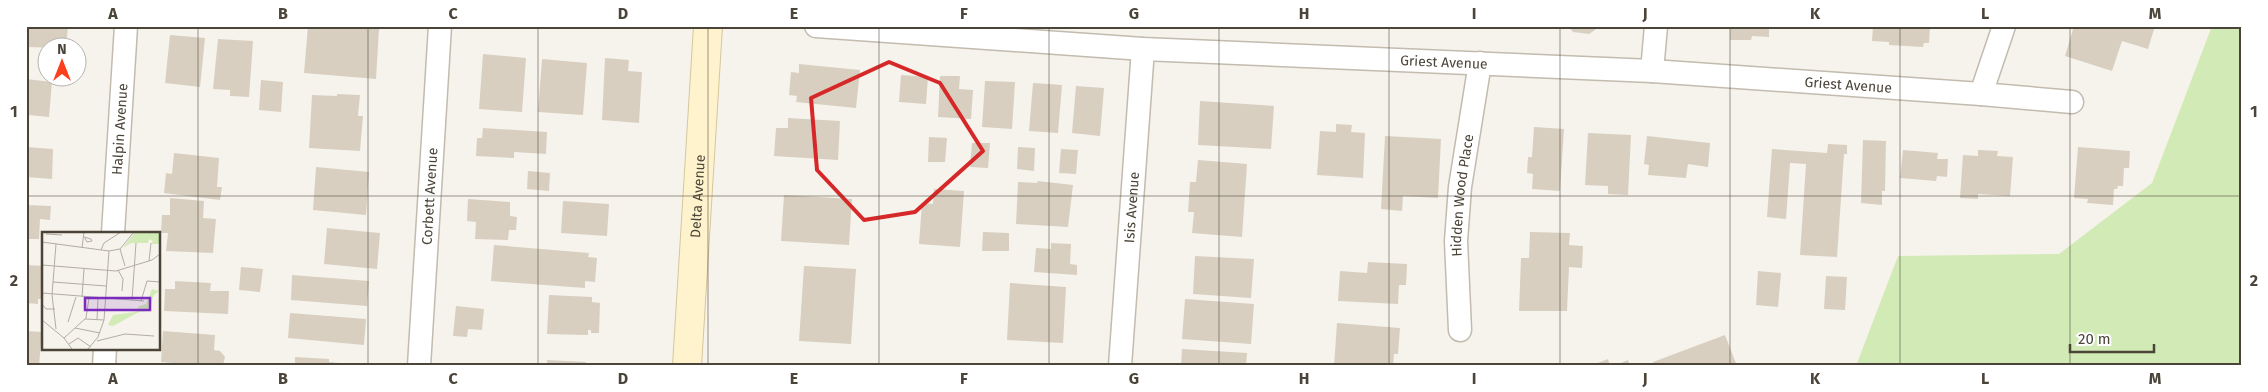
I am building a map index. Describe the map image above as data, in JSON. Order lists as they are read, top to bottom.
{
  "streets": {
    "street": [
      "Griest Avenue",
      "Halpin Avenue",
      "Corbett Avenue",
      "Delta Avenue",
      "Hidden Wood Place",
      "Isis Avenue"
    ]
  },
  "crossings": [
    ["Griest Avenue", "Hidden Wood Place"],
    ["Griest Avenue", "Isis Avenue"]
  ],
  "scale_bar": "20 m",
  "north": "top",
  "grid": {
    "columns": [
      "A",
      "B",
      "C",
      "D",
      "E",
      "F",
      "G",
      "H",
      "I",
      "J",
      "K",
      "L",
      "M"
    ],
    "rows": ["1", "2"]
  }
}
